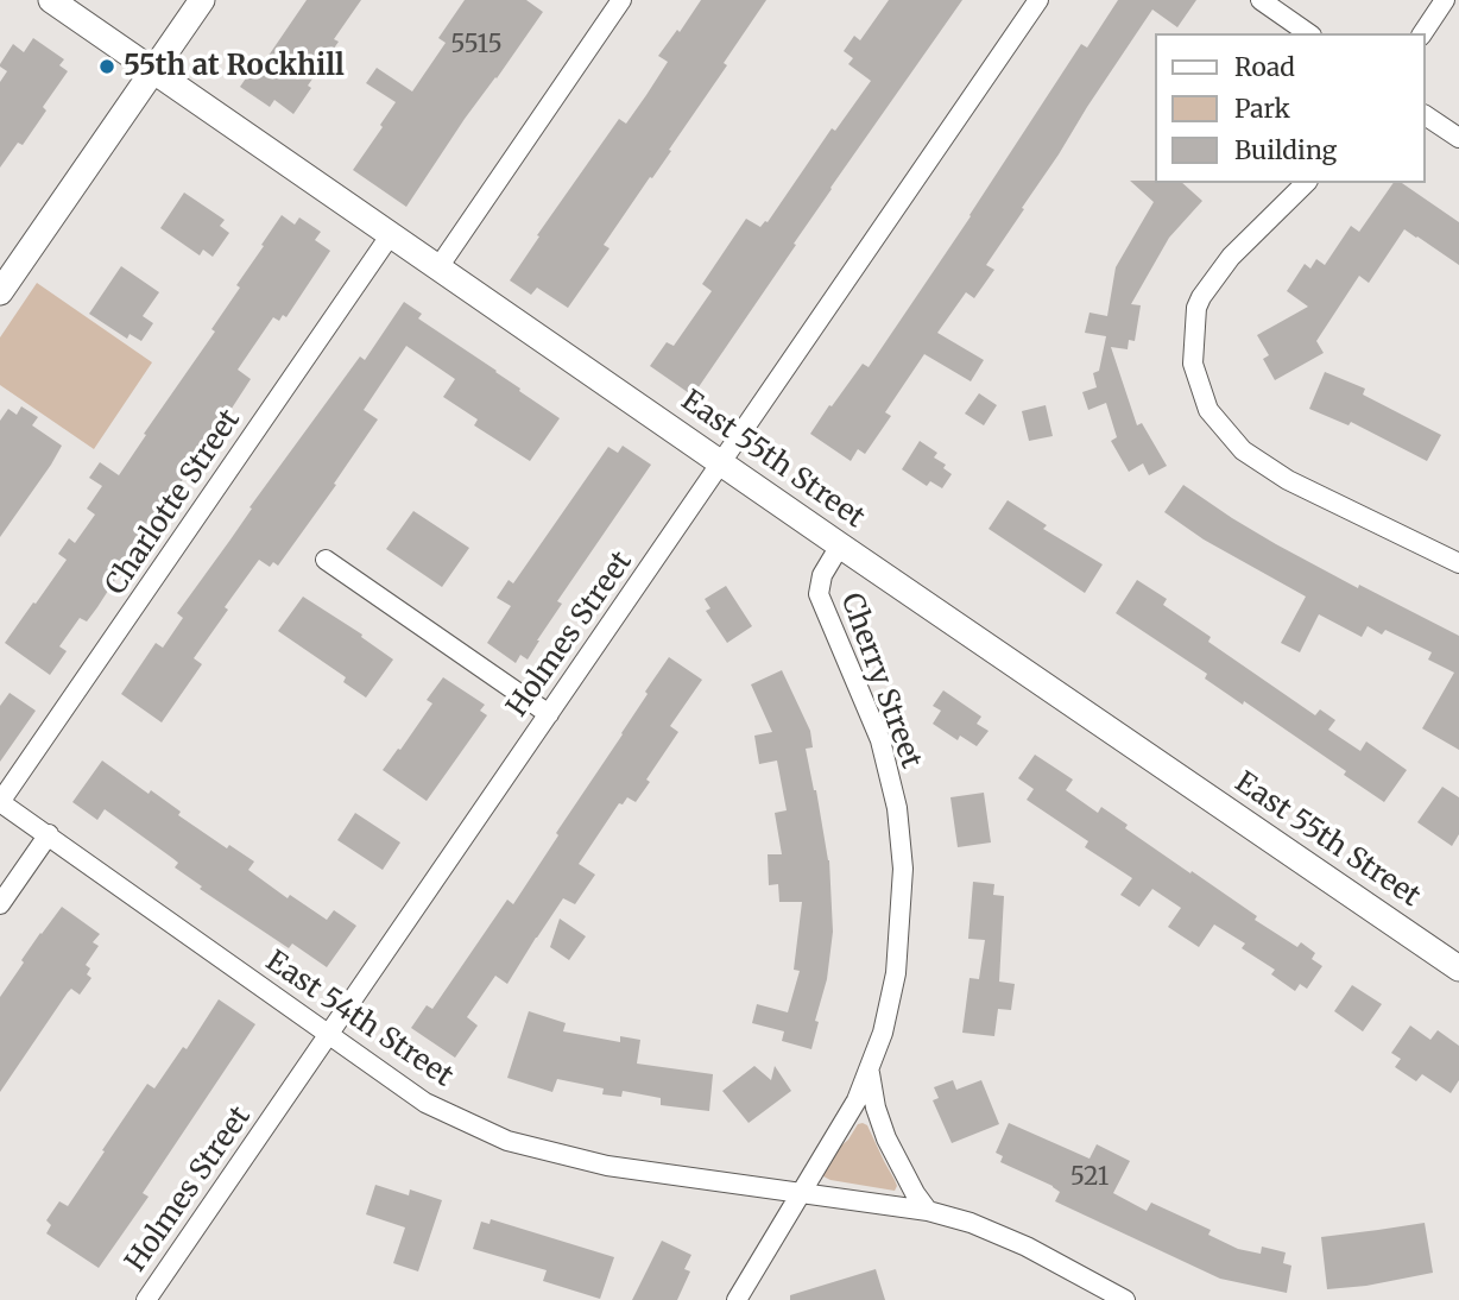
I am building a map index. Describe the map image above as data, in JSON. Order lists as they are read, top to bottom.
{
  "streets": {
    "main road": ["East 55th Street"],
    "street": [
      "Charlotte Street",
      "Holmes Street",
      "Cherry Street",
      "East 54th Street"
    ]
  },
  "crossings": [
    ["East 55th Street", "Charlotte Street"],
    ["East 55th Street", "Holmes Street"],
    ["East 55th Street", "Cherry Street"],
    ["Charlotte Street", "East 54th Street"],
    ["Holmes Street", "East 54th Street"],
    ["Cherry Street", "East 54th Street"]
  ],
  "places": ["55th at Rockhill"],
  "house_numbers": ["5515", "521"],
  "legend": ["Road", "Park", "Building"]
}
